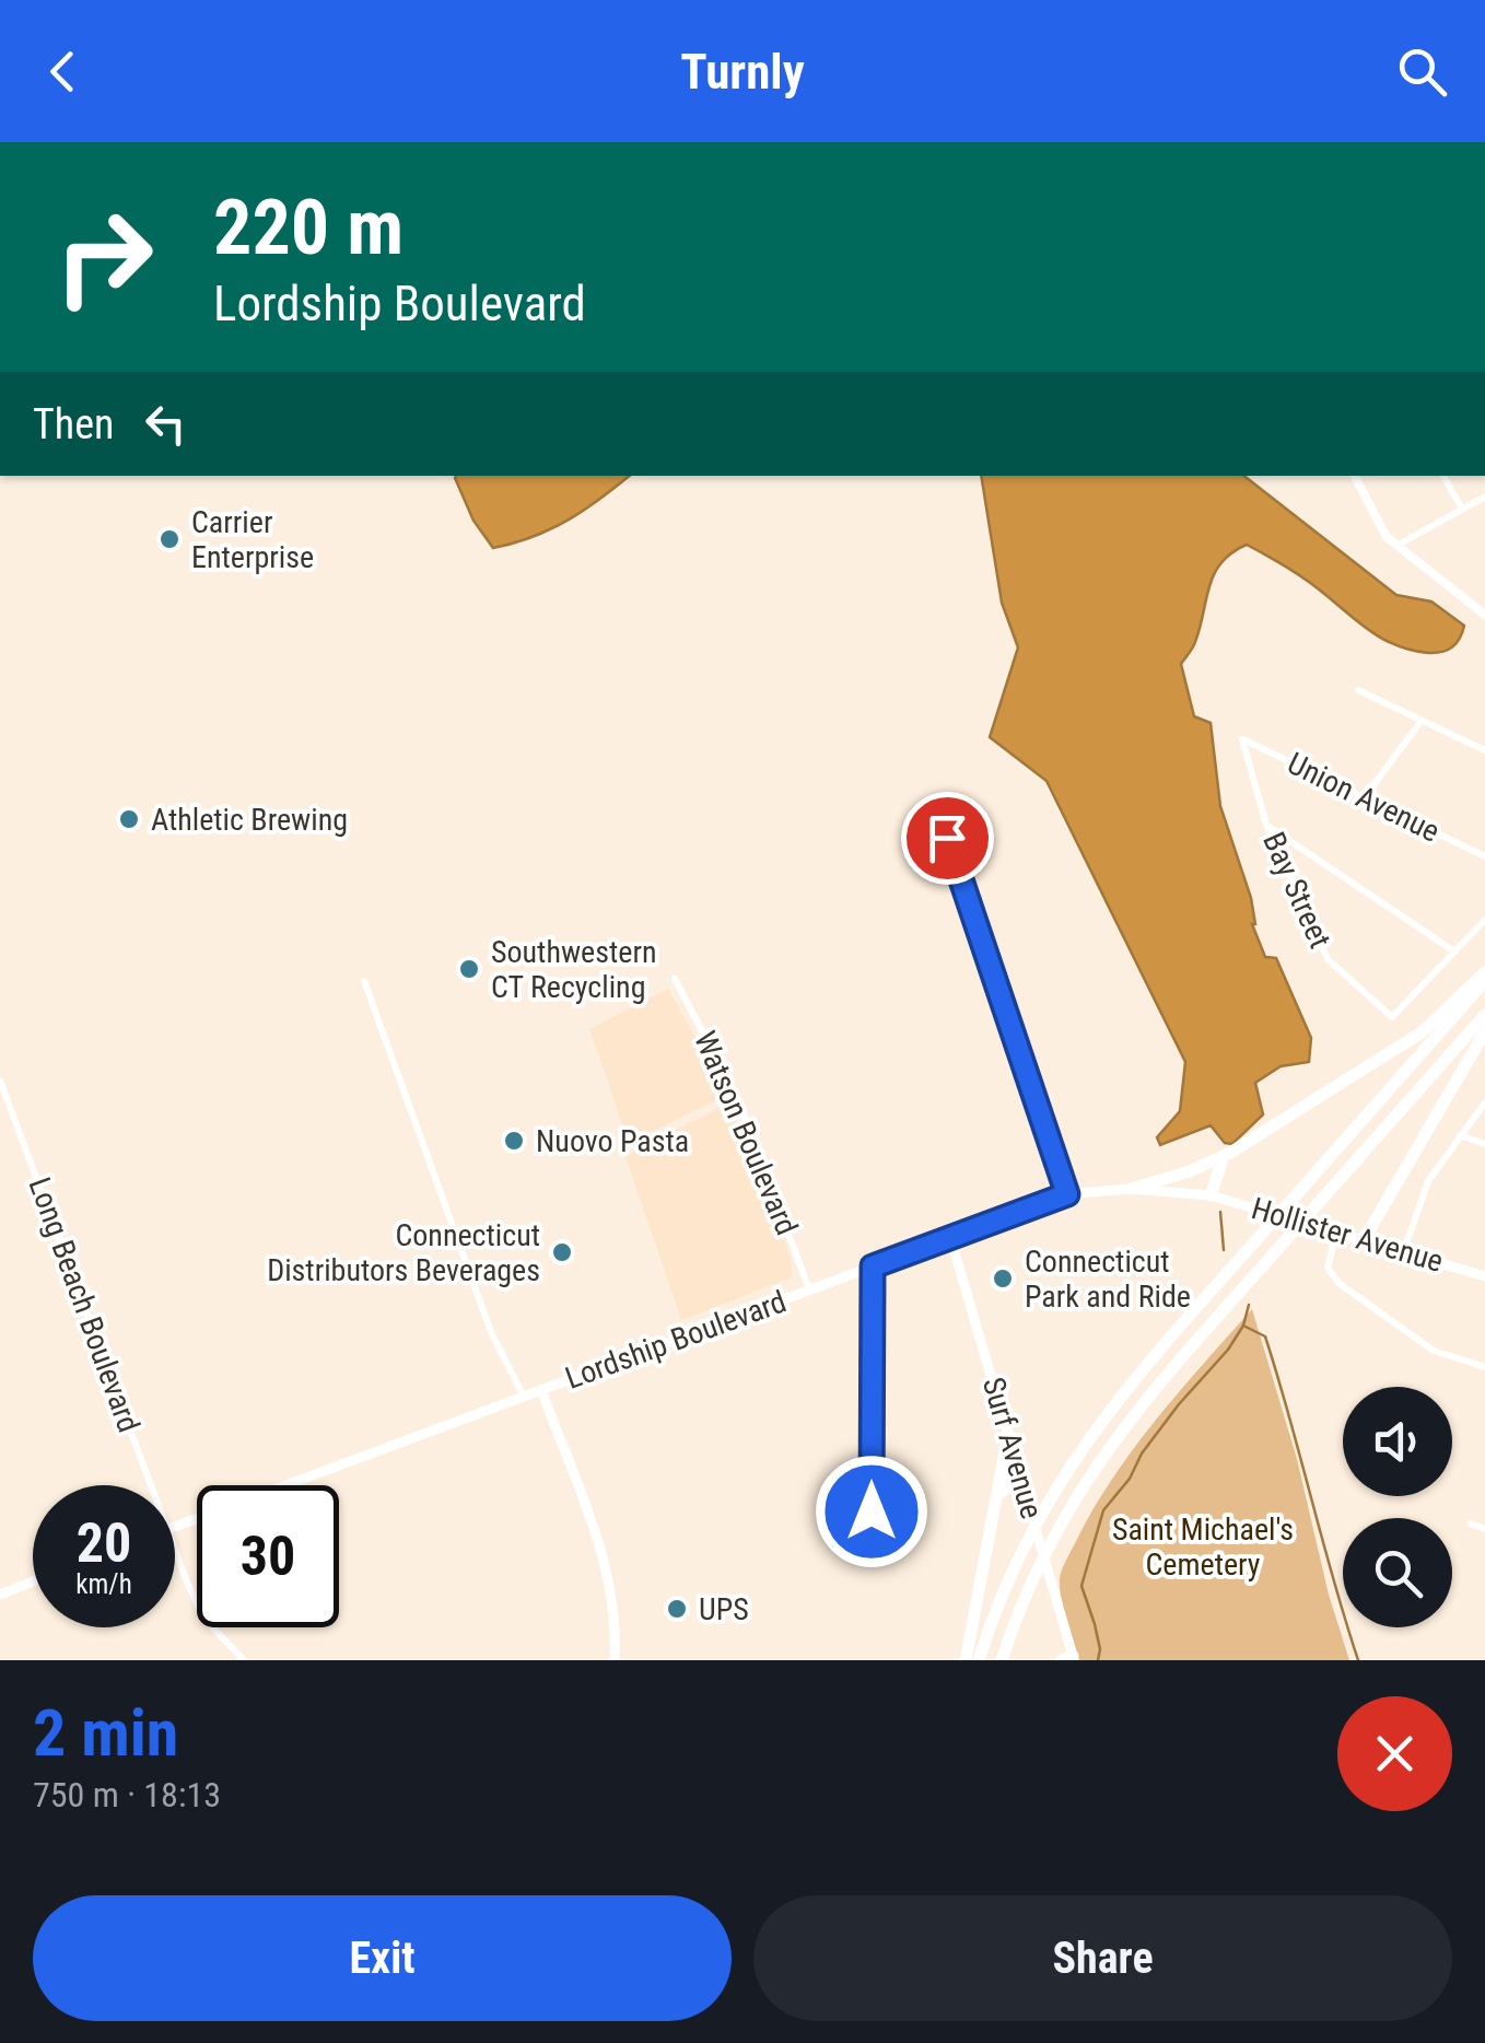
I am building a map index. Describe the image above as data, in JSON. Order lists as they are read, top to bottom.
{
  "streets": {
    "main road": ["Hollister Avenue", "Lordship Boulevard", "Surf Avenue"],
    "street": [
      "Union Avenue",
      "Bay Street",
      "Watson Boulevard",
      "Long Beach Boulevard"
    ]
  },
  "crossings": [
    ["Union Avenue", "Bay Street"],
    ["Watson Boulevard", "Lordship Boulevard"],
    ["Hollister Avenue", "Lordship Boulevard"],
    ["Lordship Boulevard", "Surf Avenue"]
  ],
  "parks": ["Saint Michael's Cemetery"],
  "places": [
    "Carrier Enterprise",
    "Athletic Brewing",
    "Southwestern CT Recycling",
    "Nuovo Pasta",
    "Connecticut Distributors Beverages",
    "Connecticut Park and Ride",
    "UPS"
  ],
  "page": {
    "header": "Turnly",
    "turn": ["220 m", "Lordship Boulevard"],
    "then": "Then",
    "speed": "20 km/h",
    "limit": "30",
    "heading": ["2 min", "750 m · 18:13"],
    "buttons": ["Exit", "Share"]
  }
}
